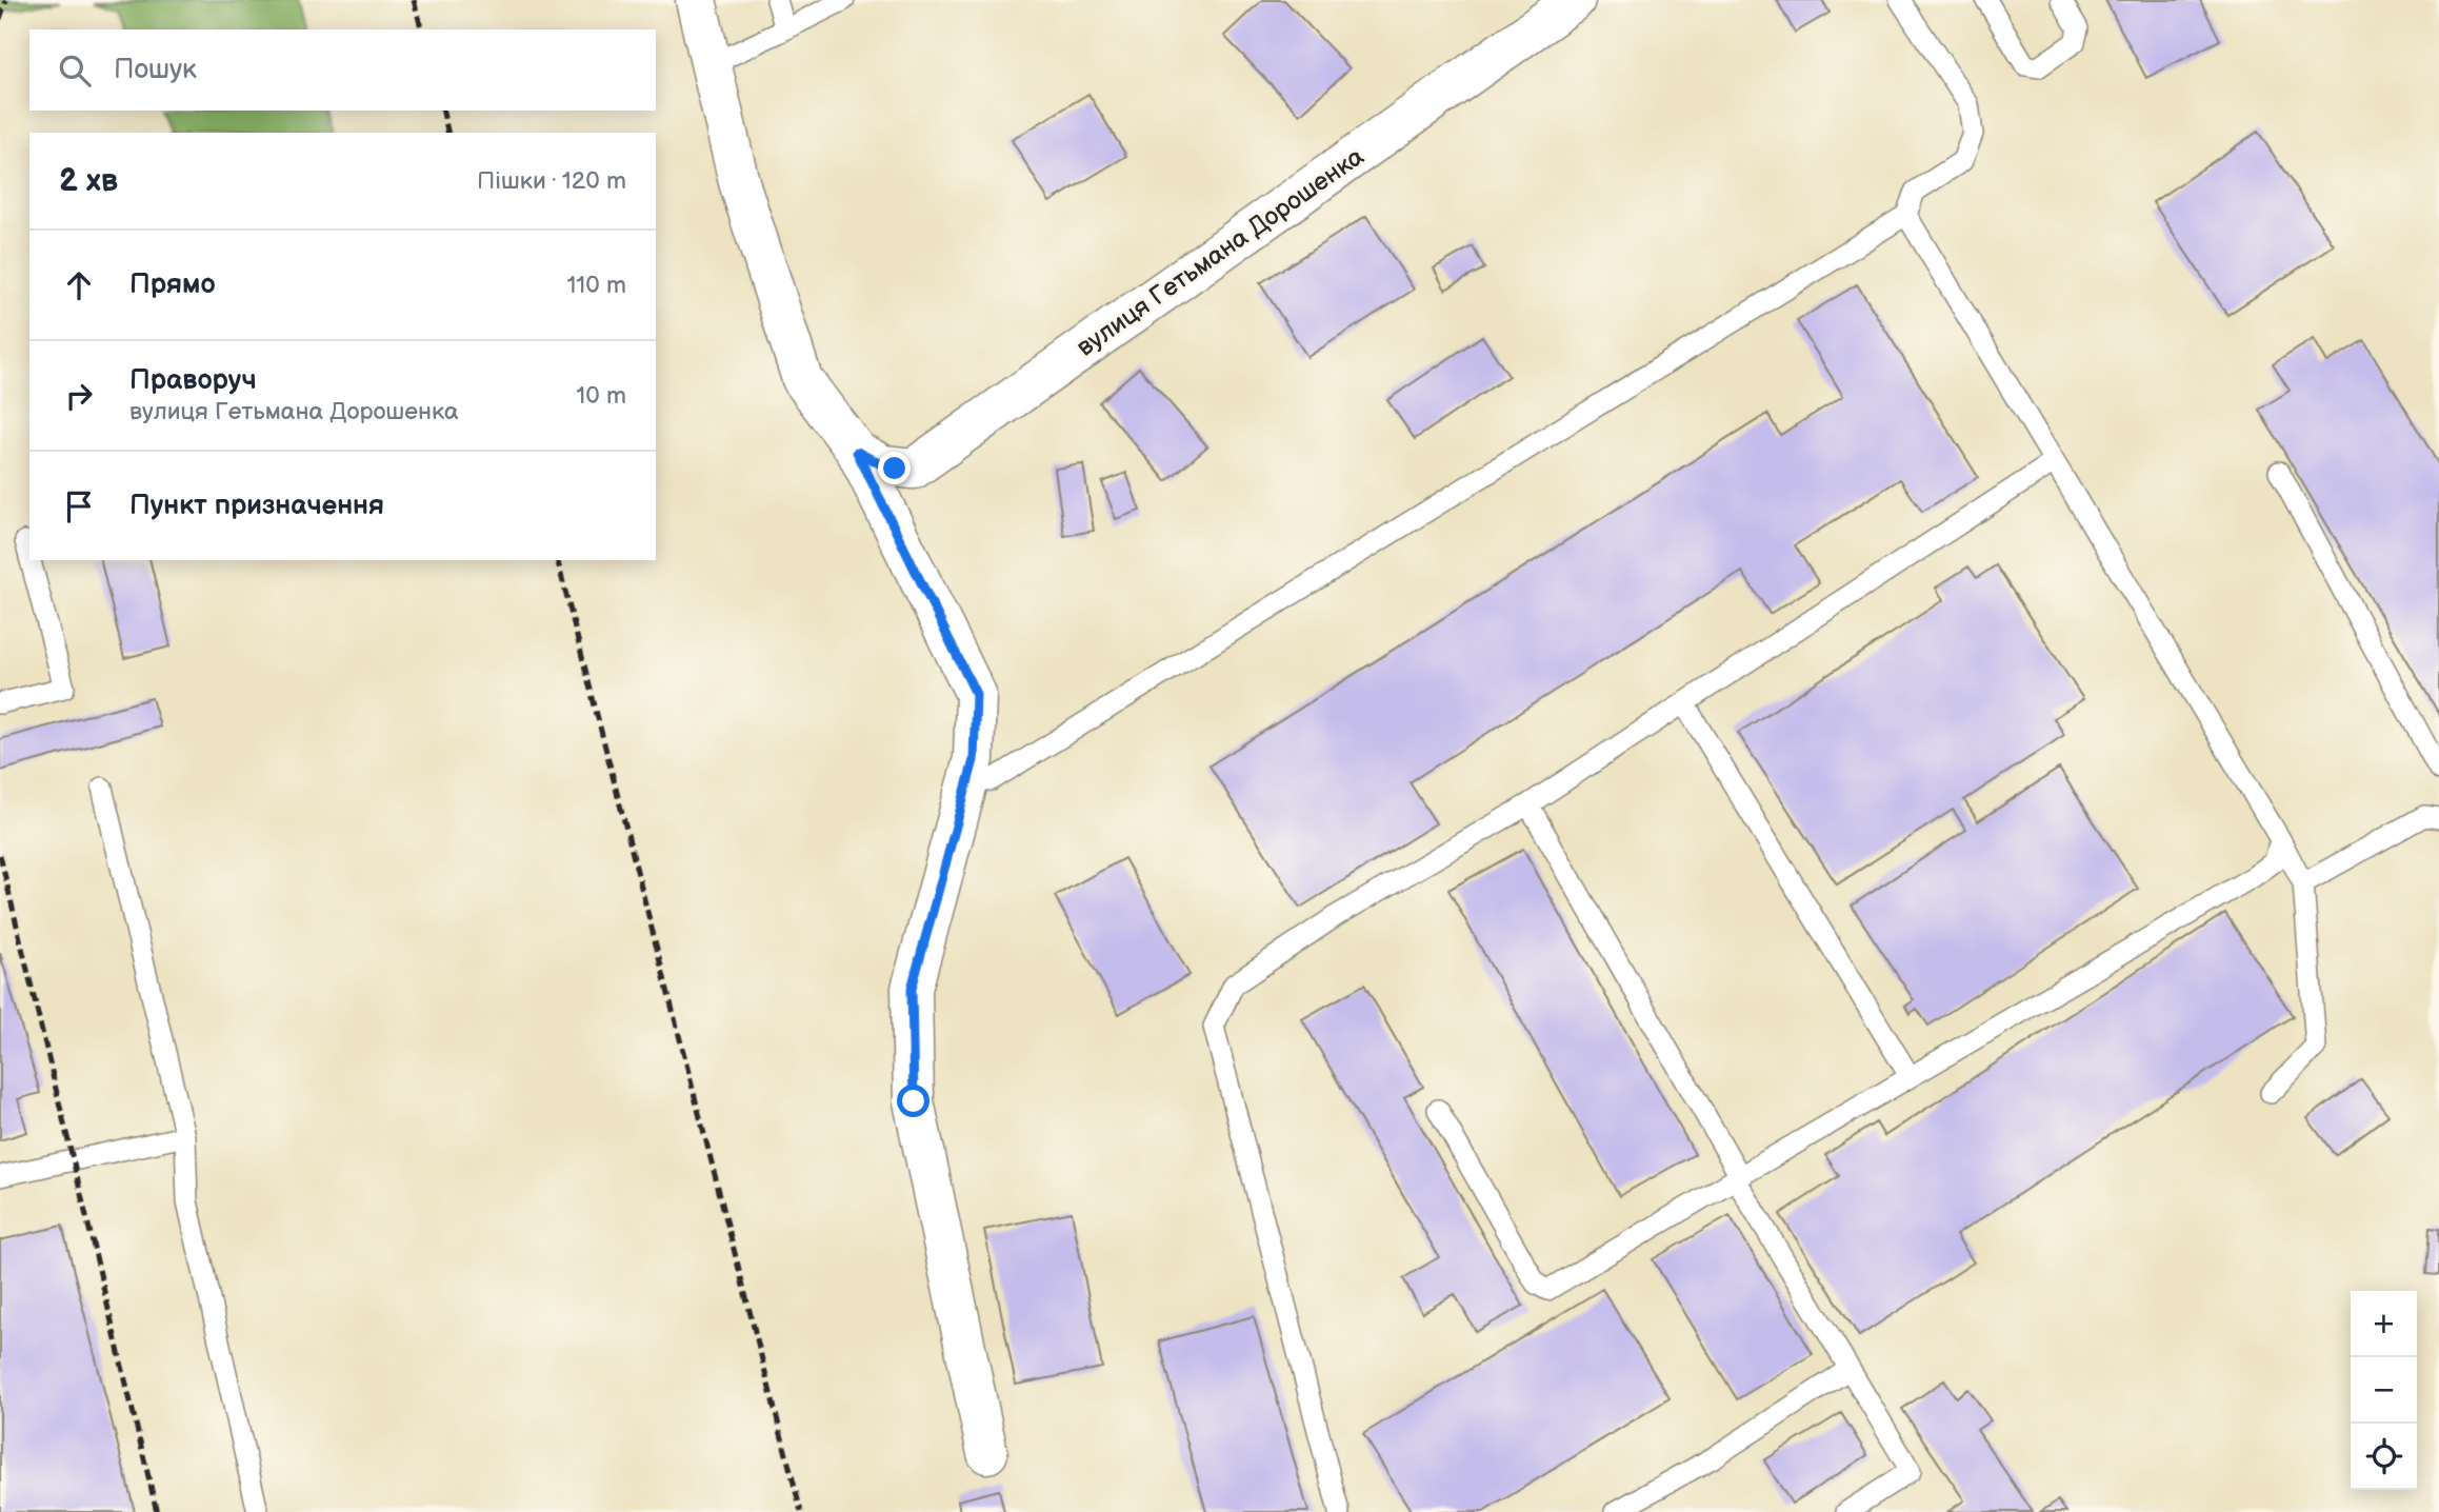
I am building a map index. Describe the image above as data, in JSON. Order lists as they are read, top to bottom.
{
  "streets": {
    "street": ["вулиця Гетьмана Дорошенка"]
  },
  "page": {
    "search": "Пошук",
    "heading": ["2 хв", "Пішки · 120 m"],
    "list": [
      ["Прямо", "110 m"],
      ["Праворуч", "вулиця Гетьмана Дорошенка", "10 m"],
      "Пункт призначення"
    ],
    "map_buttons": ["+", "−"]
  }
}
